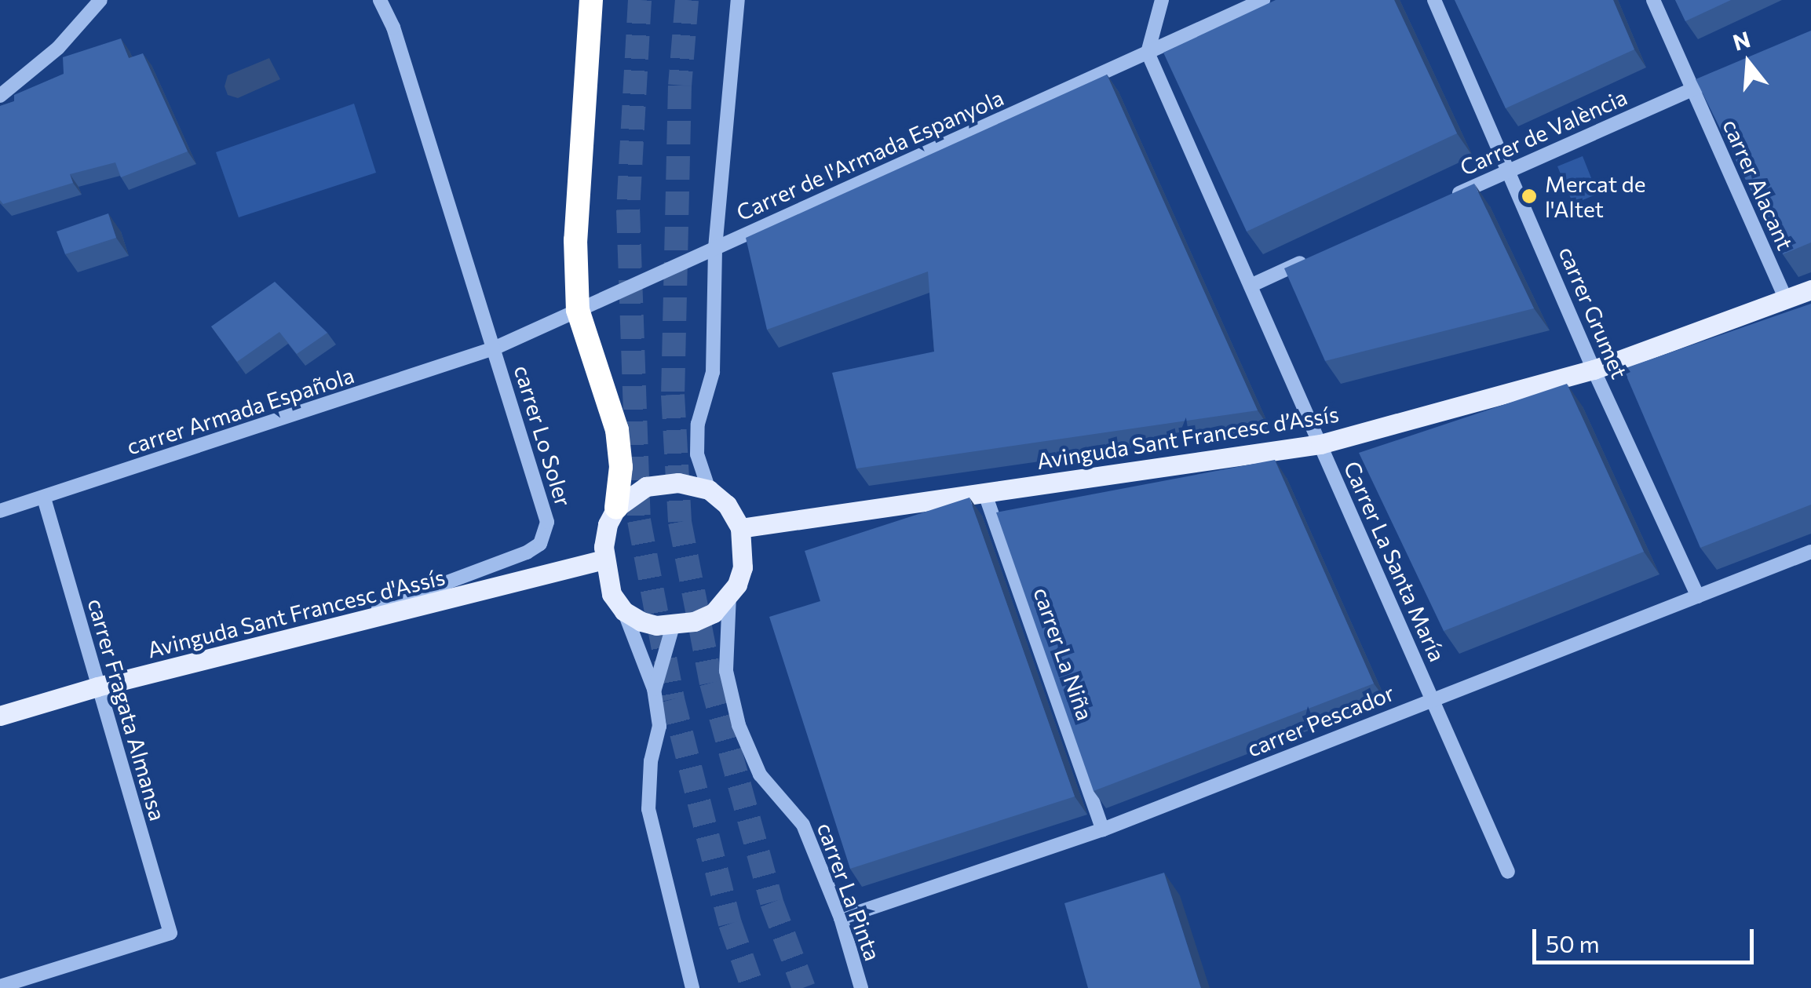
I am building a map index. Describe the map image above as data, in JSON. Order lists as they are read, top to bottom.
{
  "streets": {
    "main road": ["Avinguda Sant Francesc d’Assís", "Avinguda Sant Francesc d'Assís"],
    "street": [
      "Carrer de València",
      "Carrer de l'Armada Espanyola",
      "carrer Alacant",
      "carrer Grumet",
      "carrer Armada Española",
      "carrer Lo Soler",
      "Carrer La Santa María",
      "carrer La Niña",
      "carrer Fragata Almansa",
      "carrer Pescador",
      "carrer La Pinta"
    ]
  },
  "crossings": [
    ["Carrer de València", "carrer Alacant"],
    ["Carrer de València", "carrer Grumet"],
    ["Carrer de l'Armada Espanyola", "carrer Armada Española"],
    ["Carrer de l'Armada Espanyola", "carrer Lo Soler"],
    ["Carrer de l'Armada Espanyola", "Carrer La Santa María"],
    ["carrer Alacant", "Avinguda Sant Francesc d’Assís"],
    ["carrer Grumet", "Avinguda Sant Francesc d’Assís"],
    ["carrer Grumet", "carrer Pescador"],
    ["carrer Armada Española", "carrer Lo Soler"],
    ["carrer Armada Española", "carrer Fragata Almansa"],
    ["carrer Lo Soler", "Avinguda Sant Francesc d'Assís"],
    ["Avinguda Sant Francesc d’Assís", "Carrer La Santa María"],
    ["Avinguda Sant Francesc d’Assís", "Avinguda Sant Francesc d'Assís"],
    ["Avinguda Sant Francesc d’Assís", "carrer La Niña"],
    ["Avinguda Sant Francesc d’Assís", "carrer La Pinta"],
    ["Carrer La Santa María", "carrer Pescador"],
    ["Avinguda Sant Francesc d'Assís", "carrer Fragata Almansa"],
    ["Avinguda Sant Francesc d'Assís", "carrer La Pinta"],
    ["carrer La Niña", "carrer Pescador"],
    ["carrer Pescador", "carrer La Pinta"]
  ],
  "places": ["Mercat de l'Altet"],
  "scale_bar": "50 m",
  "north": "top"
}
